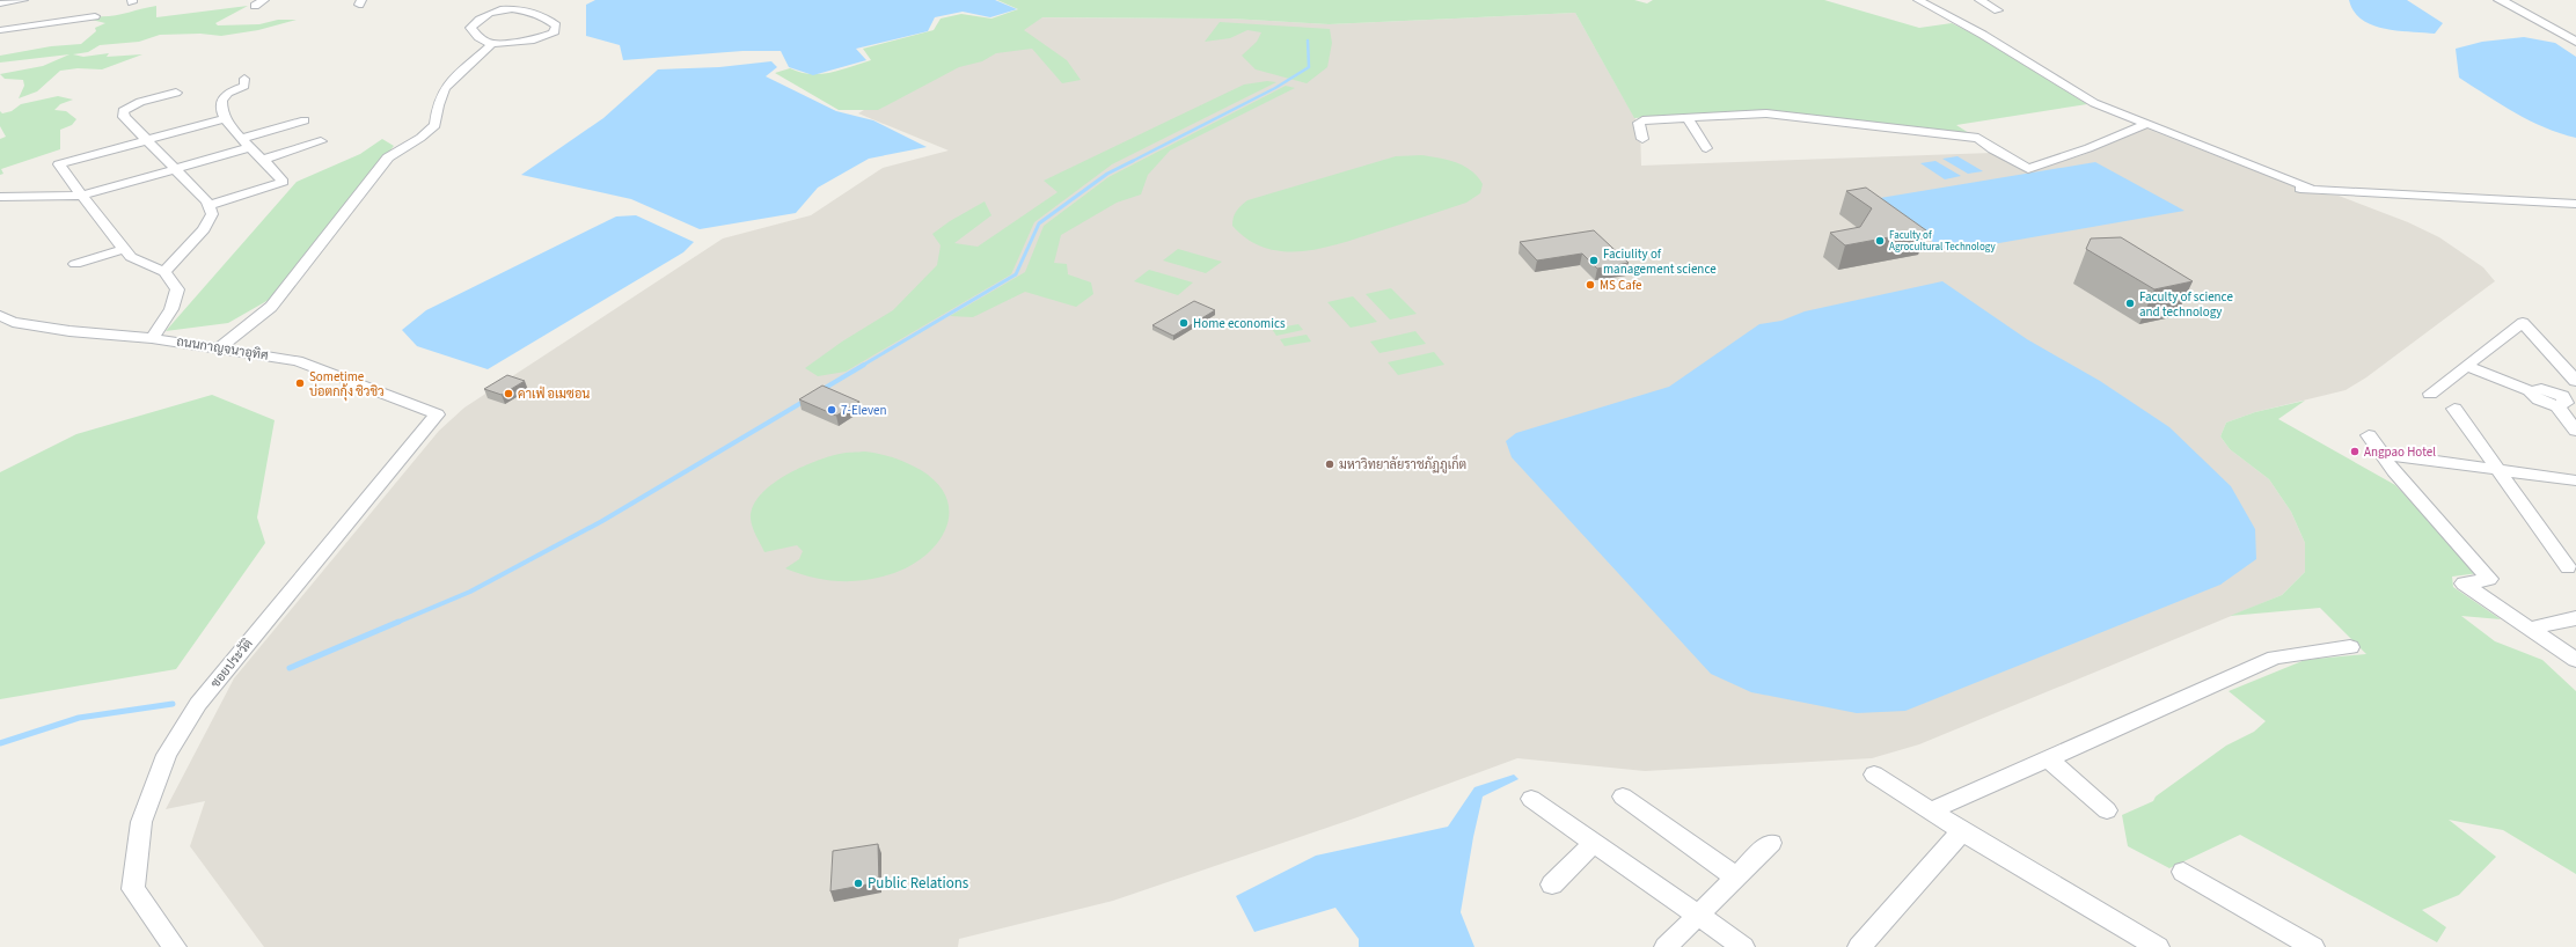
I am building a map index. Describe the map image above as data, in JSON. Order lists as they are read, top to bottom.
{
  "streets": {
    "street": ["ถนนกาญจนาอุทิศ", "ซอยประวัติ"]
  },
  "crossings": [
    ["ถนนกาญจนาอุทิศ", "ซอยประวัติ"]
  ],
  "places": [
    "Faculty of Agrocultural Technology",
    "Faciulity of management science",
    "MS Cafe",
    "Faculty of science and technology",
    "Home economics",
    "Sometime บ่อตกกุ้ง ชิวชิว",
    "คาเฟ่ อเมซอน",
    "7-Eleven",
    "Angpao Hotel",
    "มหาวิทยาลัยราชภัฏภูเก็ต",
    "Public Relations"
  ]
}
